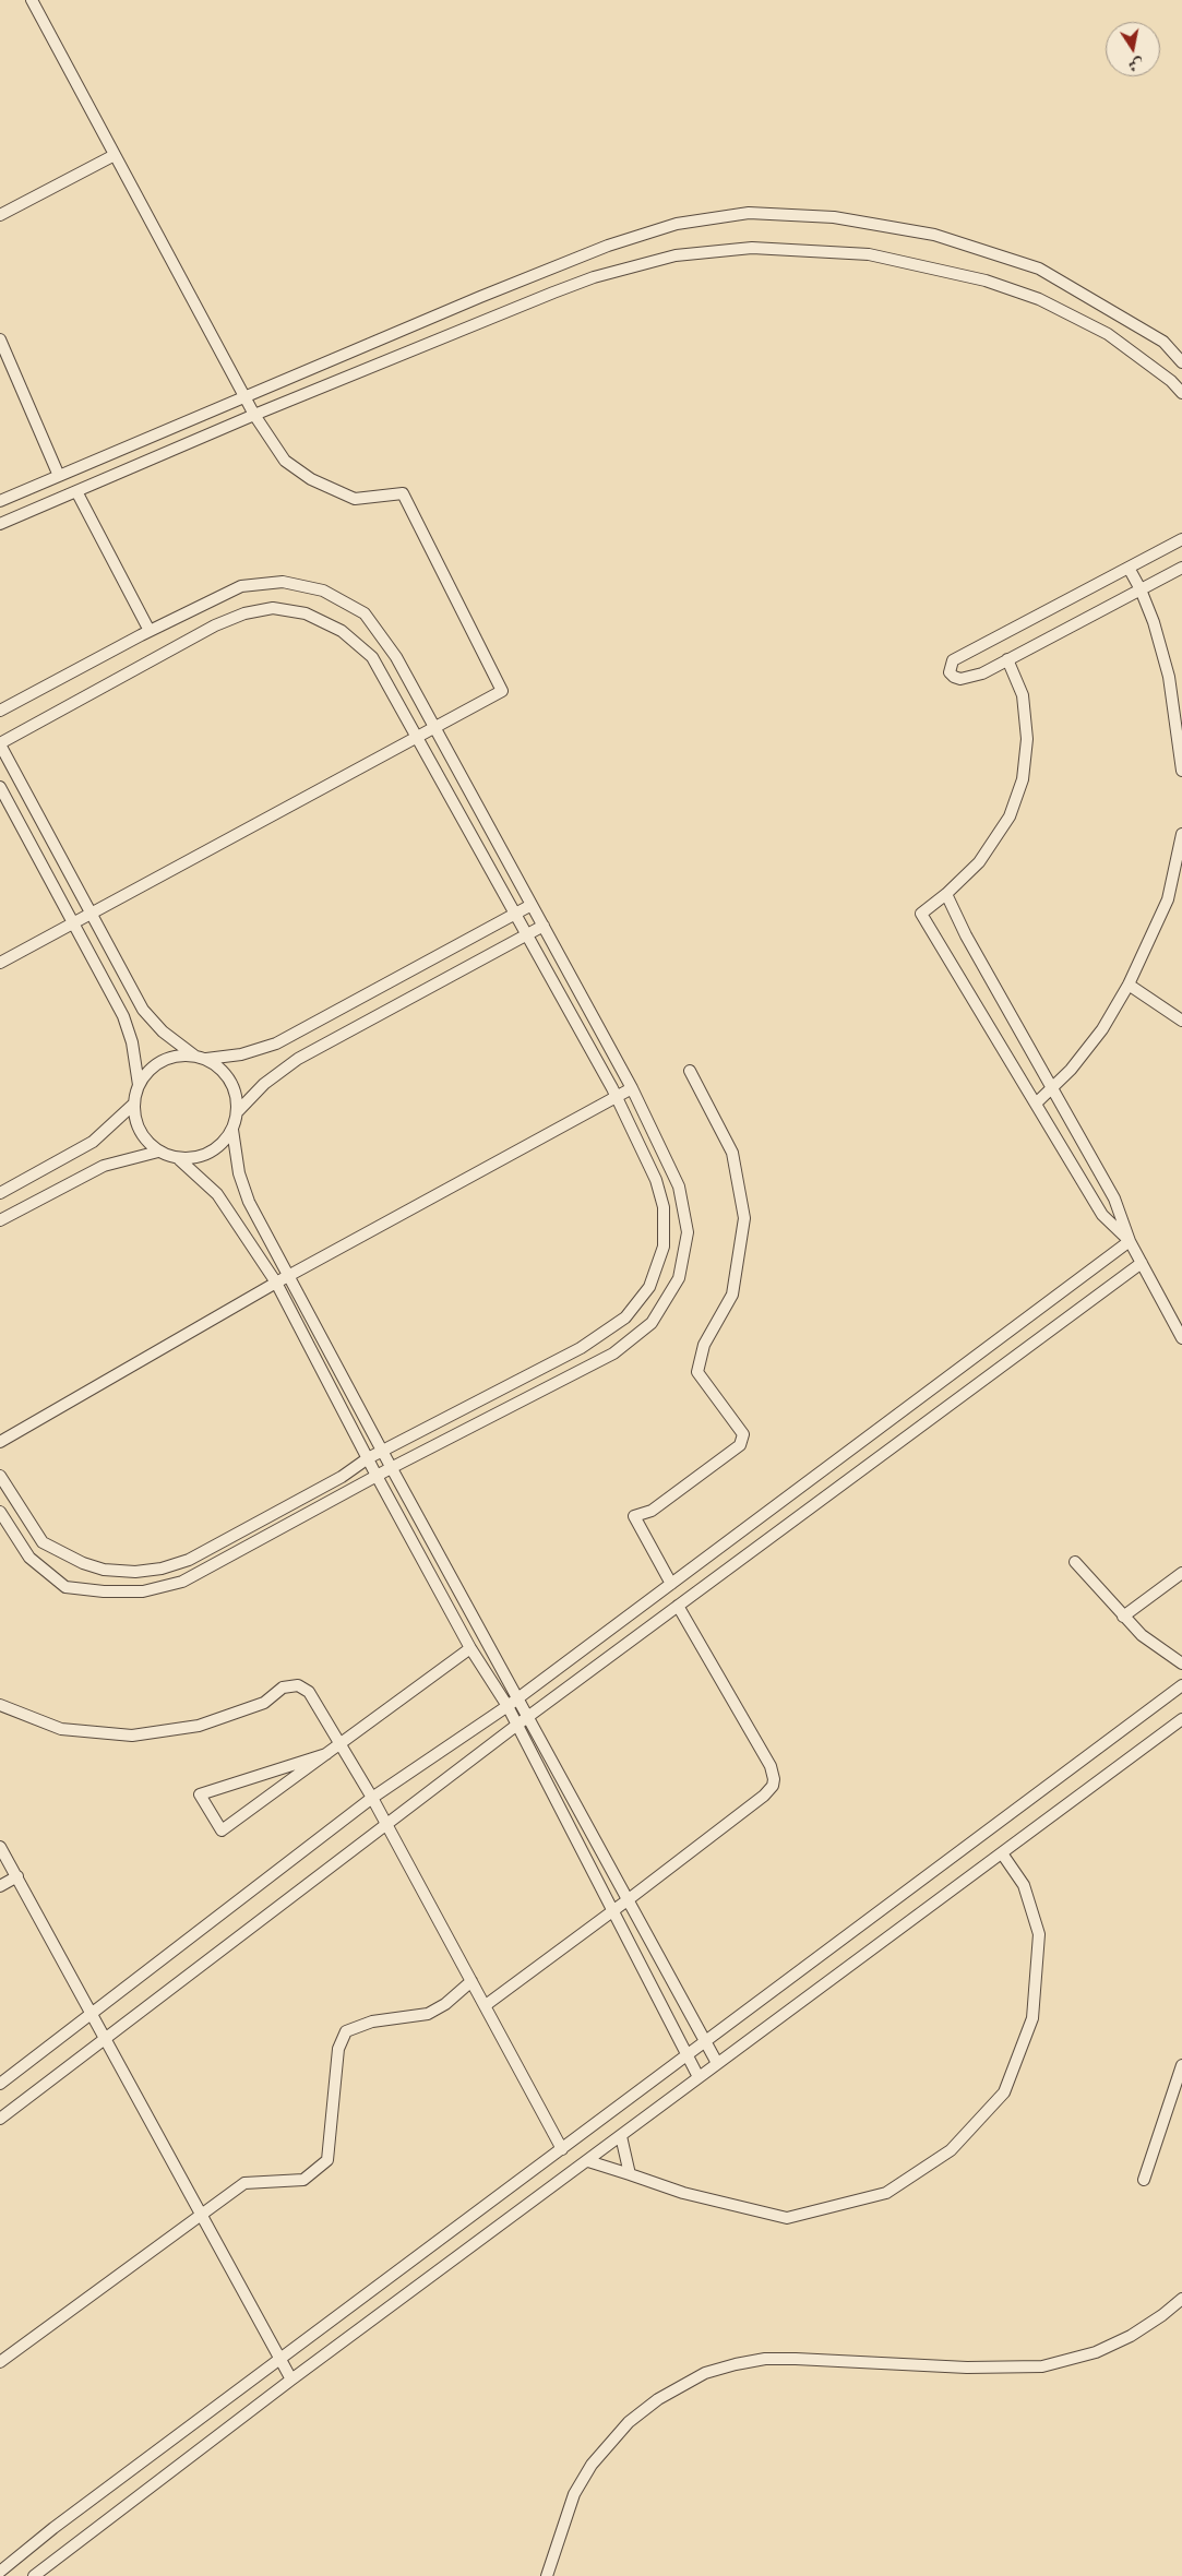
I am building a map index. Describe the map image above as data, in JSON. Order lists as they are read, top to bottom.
{
  "north": "bottom"
}
